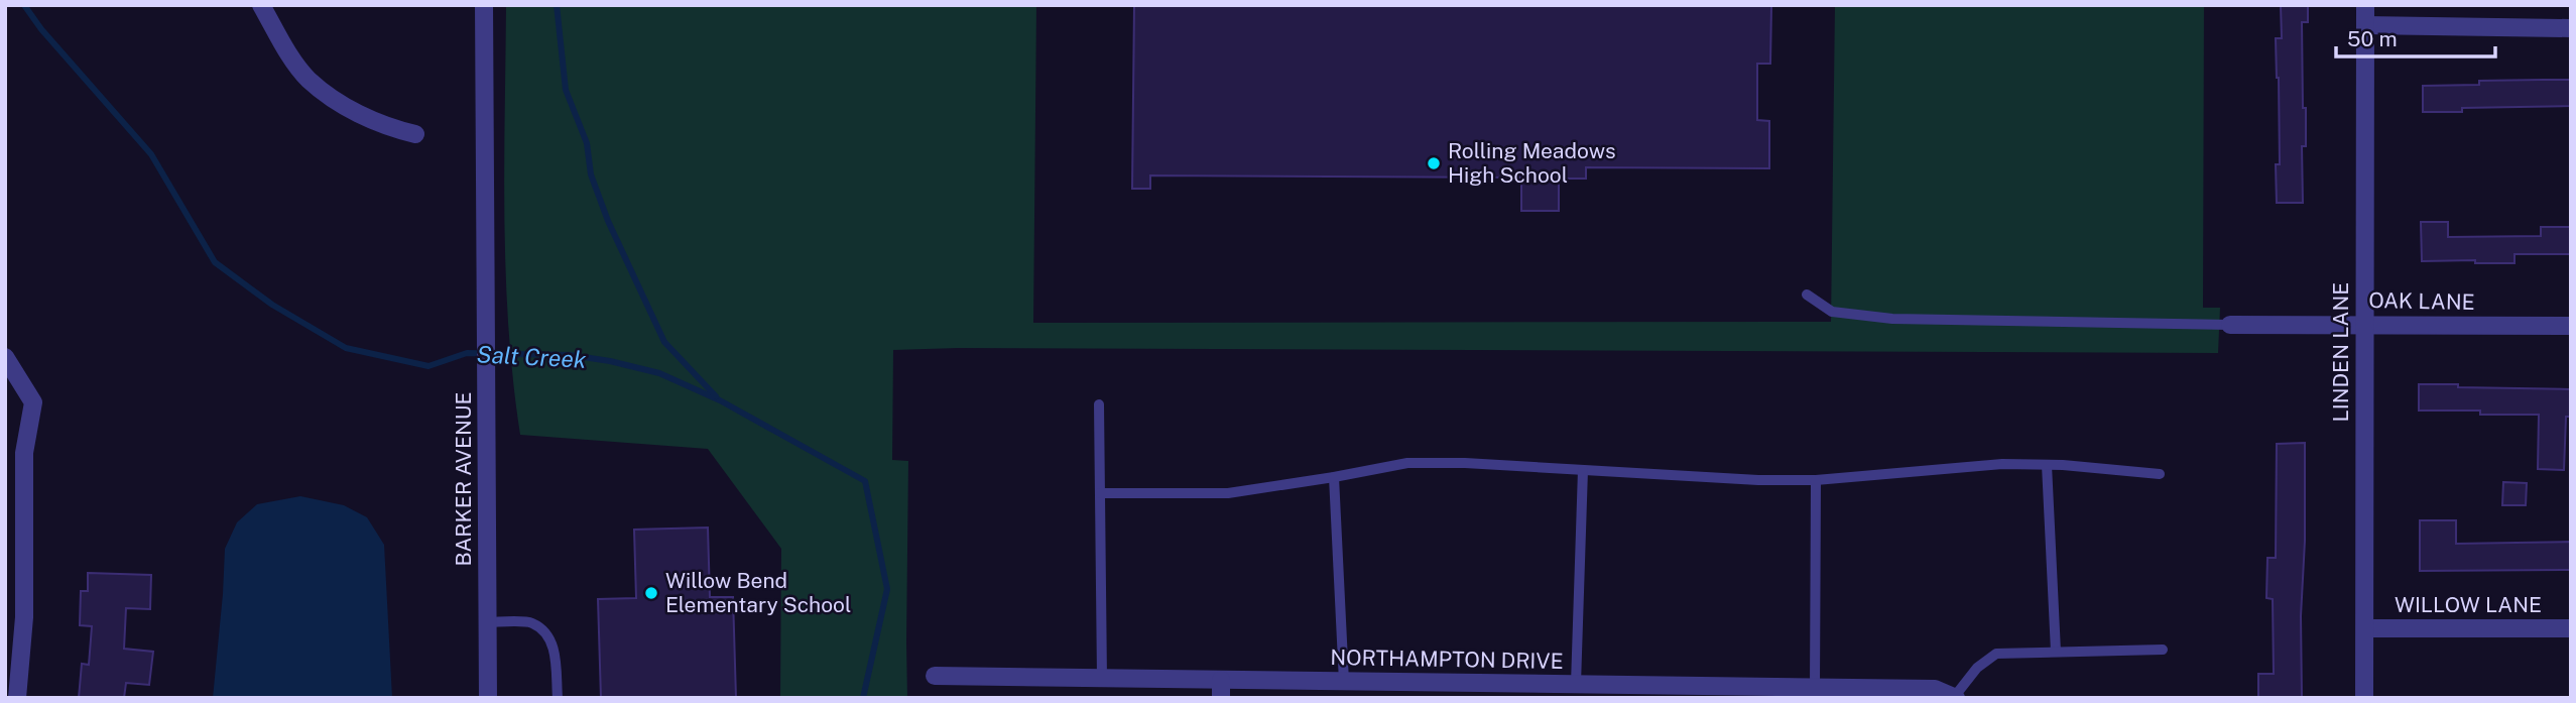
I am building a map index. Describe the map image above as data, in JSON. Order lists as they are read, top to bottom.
{
  "streets": {
    "street": [
      "OAK LANE",
      "LINDEN LANE",
      "BARKER AVENUE",
      "WILLOW LANE",
      "NORTHAMPTON DRIVE"
    ]
  },
  "crossings": [
    ["OAK LANE", "LINDEN LANE"],
    ["LINDEN LANE", "WILLOW LANE"]
  ],
  "water": ["Salt Creek"],
  "places": ["Rolling Meadows High School", "Willow Bend Elementary School"],
  "scale_bar": "50 m"
}
